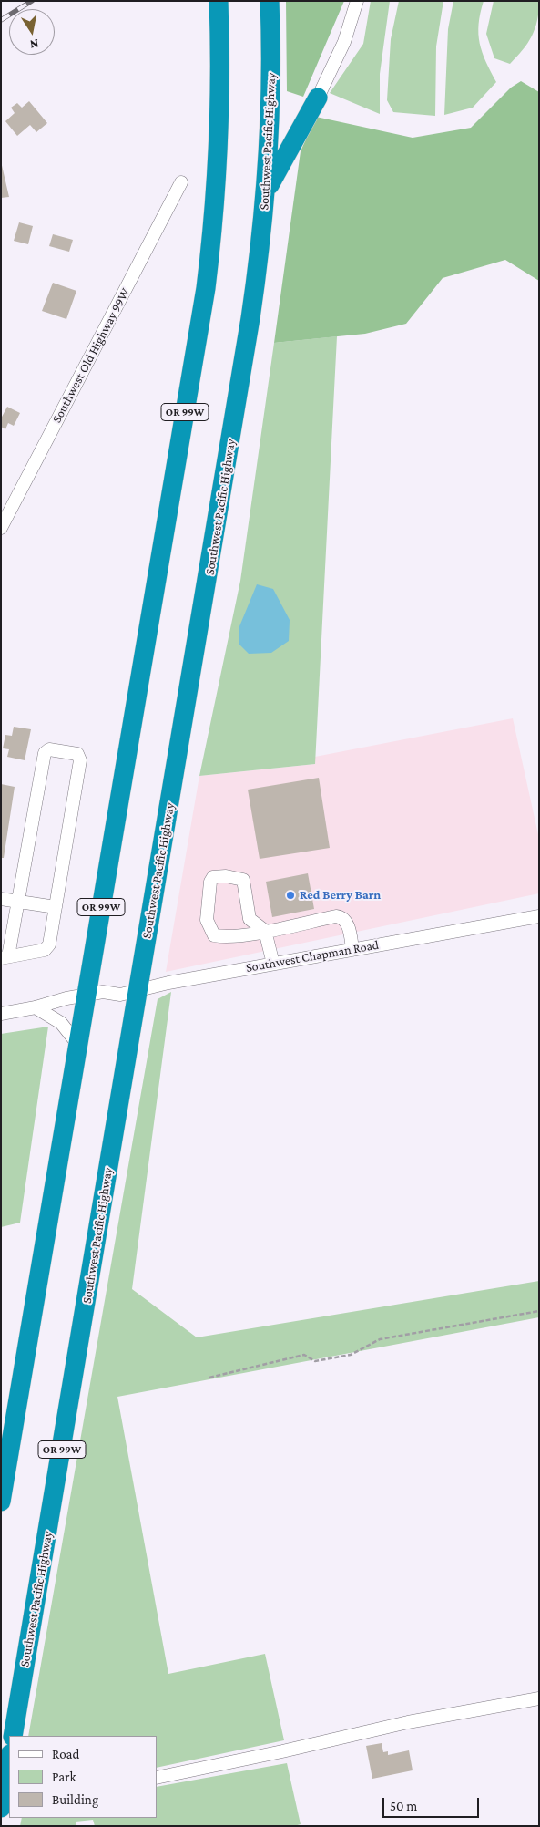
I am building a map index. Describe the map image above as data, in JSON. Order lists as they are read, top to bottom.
{
  "streets": {
    "highway": ["Southwest Pacific Highway", "OR 99W"],
    "street": ["Southwest Old Highway 99W", "Southwest Chapman Road"]
  },
  "crossings": [
    ["Southwest Pacific Highway", "Southwest Chapman Road"],
    ["OR 99W", "Southwest Chapman Road"]
  ],
  "places": ["Red Berry Barn"],
  "legend": ["Road", "Park", "Building"],
  "scale_bar": "50 m",
  "north": "bottom"
}
